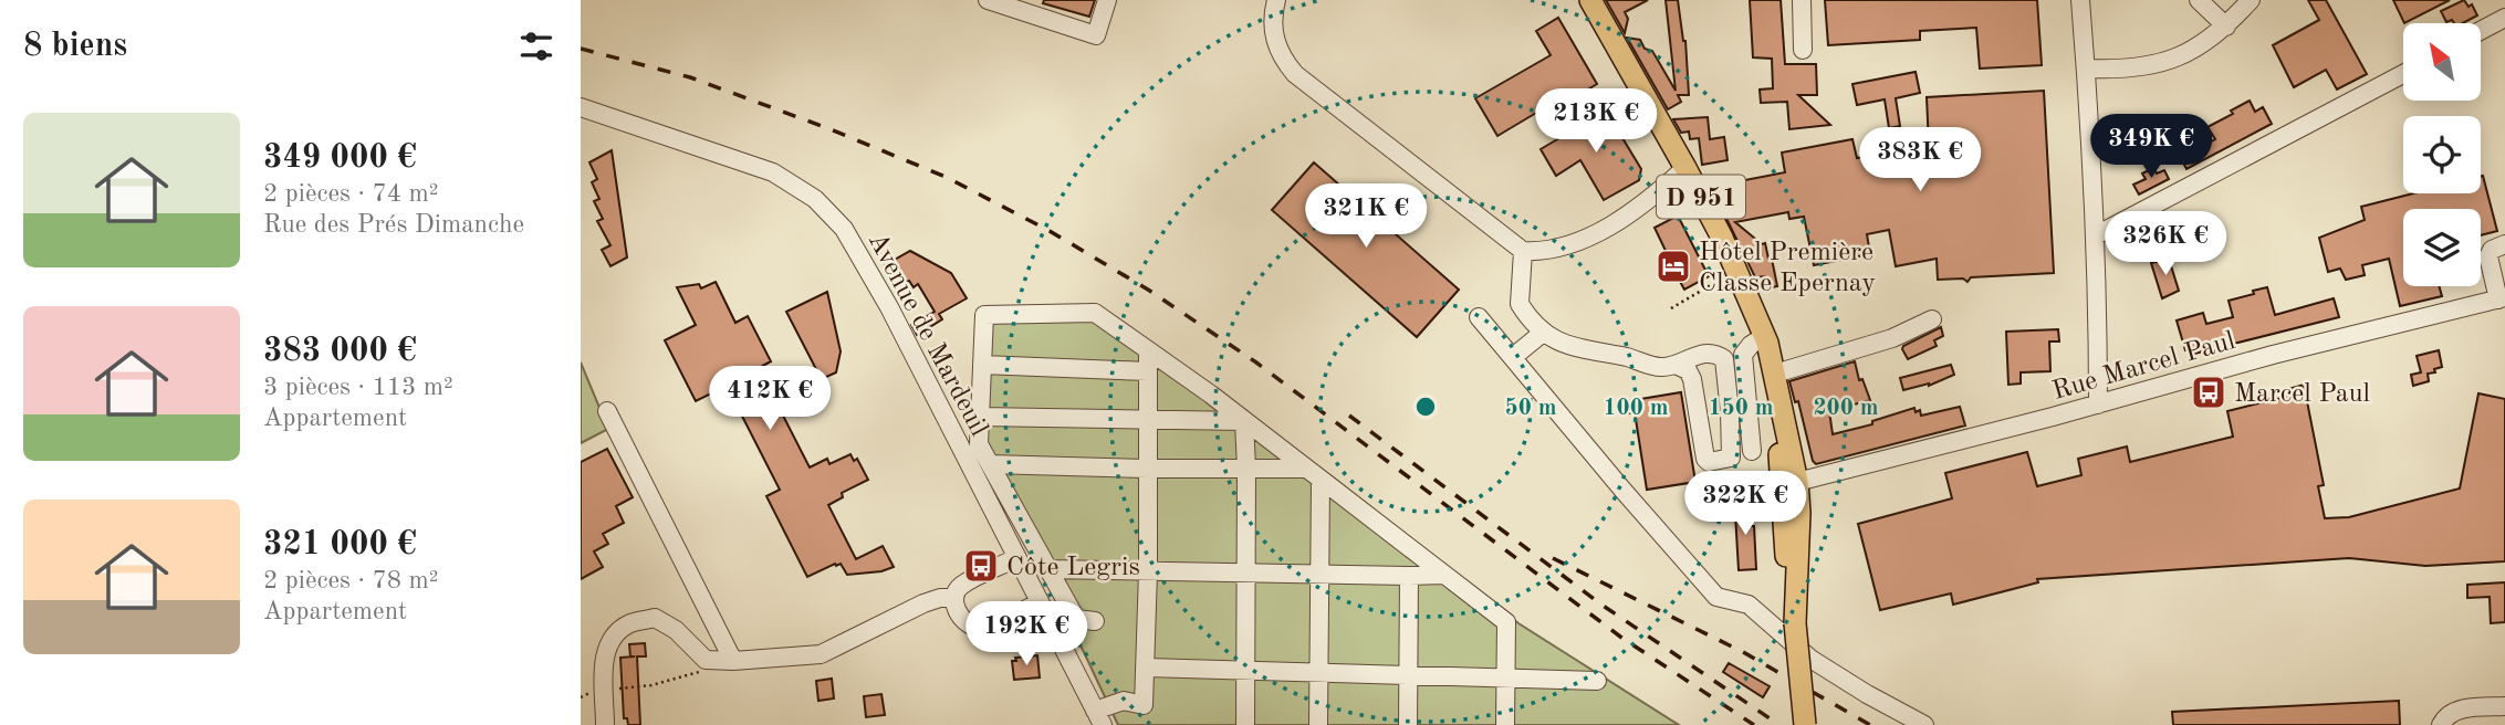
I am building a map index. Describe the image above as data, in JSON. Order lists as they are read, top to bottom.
{
  "streets": {
    "main road": ["D 951"],
    "street": ["Avenue de Mardeuil", "Rue Marcel Paul"]
  },
  "crossings": [
    ["D 951", "Rue Marcel Paul"]
  ],
  "places": {
    "hotel": ["Hôtel Première Classe Epernay"],
    "bus stop": ["Marcel Paul", "Côte Legris"]
  },
  "north": "top left",
  "page": {
    "heading": "8 biens",
    "price": [
      "213K €",
      "349K €",
      "383K €",
      "321K €",
      "326K €",
      "412K €",
      "322K €",
      "192K €"
    ],
    "list": [
      {
        "name": "349 000 €",
        "note": "2 pièces · 74 m² · Rue des Prés Dimanche"
      },
      {
        "name": "383 000 €",
        "note": "3 pièces · 113 m² · Appartement"
      },
      {
        "name": "321 000 €",
        "note": "2 pièces · 78 m² · Appartement"
      }
    ]
  },
  "rings": [
    "50 m",
    "100 m",
    "150 m",
    "200 m"
  ]
}
